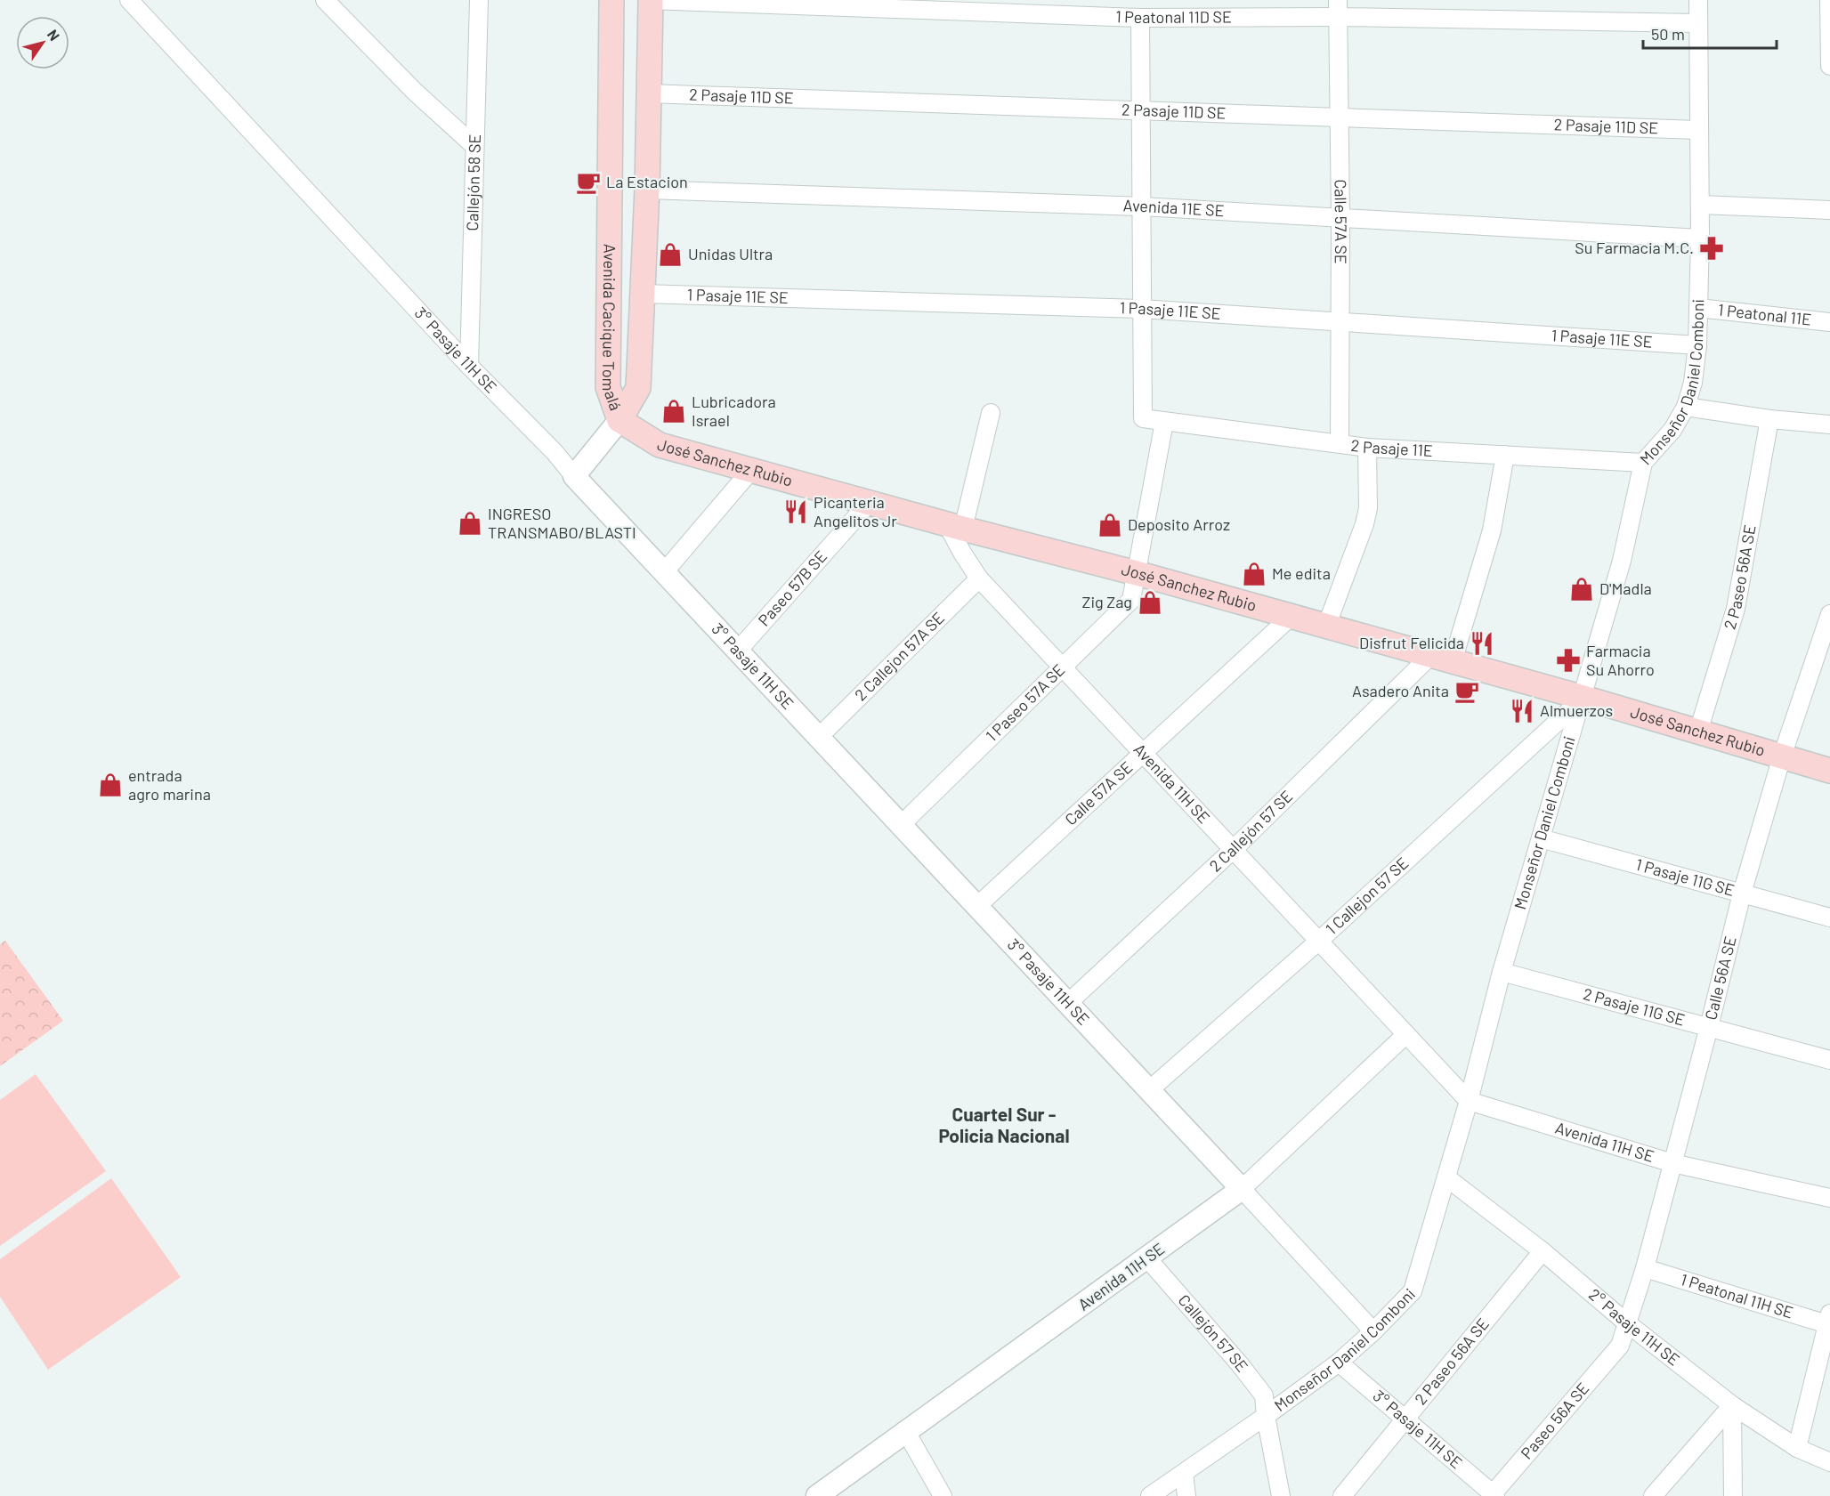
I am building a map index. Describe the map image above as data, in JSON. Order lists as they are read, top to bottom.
{
  "streets": {
    "main road": ["Avenida Cacique Tomalá", "José Sanchez Rubio"],
    "street": [
      "1 Peatonal 11D SE",
      "2 Pasaje 11D SE",
      "Callejón 58 SE",
      "Avenida 11E SE",
      "Calle 57A SE",
      "1 Pasaje 11E SE",
      "1 Peatonal 11E",
      "3° Pasaje 11H SE",
      "Monseñor Daniel Comboni",
      "2 Pasaje 11E",
      "2 Paseo 56A SE",
      "Paseo 57B SE",
      "2 Callejon 57A SE",
      "1 Paseo 57A SE",
      "Avenida 11H SE",
      "2 Callejón 57 SE",
      "1 Pasaje 11G SE",
      "1 Callejon 57 SE",
      "Calle 56A SE",
      "2 Pasaje 11G SE",
      "1 Peatonal 11H SE",
      "2° Pasaje 11H SE",
      "Callejón 57 SE",
      "Paseo 56A SE"
    ]
  },
  "crossings": [
    ["1 Peatonal 11D SE", "Calle 57A SE"],
    ["1 Peatonal 11D SE", "Avenida Cacique Tomalá"],
    ["1 Peatonal 11D SE", "Monseñor Daniel Comboni"],
    ["2 Pasaje 11D SE", "Calle 57A SE"],
    ["2 Pasaje 11D SE", "Avenida Cacique Tomalá"],
    ["2 Pasaje 11D SE", "Monseñor Daniel Comboni"],
    ["Callejón 58 SE", "3° Pasaje 11H SE"],
    ["Avenida 11E SE", "Calle 57A SE"],
    ["Avenida 11E SE", "Avenida Cacique Tomalá"],
    ["Avenida 11E SE", "Monseñor Daniel Comboni"],
    ["Calle 57A SE", "1 Pasaje 11E SE"],
    ["Calle 57A SE", "3° Pasaje 11H SE"],
    ["Calle 57A SE", "2 Pasaje 11E"],
    ["Calle 57A SE", "José Sanchez Rubio"],
    ["Calle 57A SE", "Avenida 11H SE"],
    ["1 Pasaje 11E SE", "Avenida Cacique Tomalá"],
    ["1 Pasaje 11E SE", "Monseñor Daniel Comboni"],
    ["1 Pasaje 11E SE", "2 Pasaje 11E"],
    ["1 Peatonal 11E", "Monseñor Daniel Comboni"],
    ["Avenida Cacique Tomalá", "José Sanchez Rubio"],
    ["3° Pasaje 11H SE", "Monseñor Daniel Comboni"],
    ["3° Pasaje 11H SE", "2 Paseo 56A SE"],
    ["3° Pasaje 11H SE", "Paseo 57B SE"],
    ["3° Pasaje 11H SE", "2 Callejon 57A SE"],
    ["3° Pasaje 11H SE", "1 Paseo 57A SE"],
    ["3° Pasaje 11H SE", "Avenida 11H SE"],
    ["3° Pasaje 11H SE", "2 Callejón 57 SE"],
    ["3° Pasaje 11H SE", "1 Callejon 57 SE"],
    ["3° Pasaje 11H SE", "Paseo 56A SE"],
    ["Monseñor Daniel Comboni", "2 Pasaje 11E"],
    ["Monseñor Daniel Comboni", "José Sanchez Rubio"],
    ["Monseñor Daniel Comboni", "Avenida 11H SE"],
    ["Monseñor Daniel Comboni", "1 Pasaje 11G SE"],
    ["Monseñor Daniel Comboni", "1 Callejon 57 SE"],
    ["Monseñor Daniel Comboni", "2 Pasaje 11G SE"],
    ["Monseñor Daniel Comboni", "2° Pasaje 11H SE"],
    ["Monseñor Daniel Comboni", "Callejón 57 SE"],
    ["2 Pasaje 11E", "1 Paseo 57A SE"],
    ["2 Pasaje 11E", "2 Callejón 57 SE"],
    ["José Sanchez Rubio", "2 Paseo 56A SE"],
    ["José Sanchez Rubio", "Paseo 57B SE"],
    ["José Sanchez Rubio", "1 Paseo 57A SE"],
    ["José Sanchez Rubio", "Avenida 11H SE"],
    ["José Sanchez Rubio", "2 Callejón 57 SE"],
    ["José Sanchez Rubio", "1 Callejon 57 SE"],
    ["José Sanchez Rubio", "Calle 56A SE"],
    ["2 Paseo 56A SE", "2° Pasaje 11H SE"],
    ["2 Callejon 57A SE", "Avenida 11H SE"],
    ["1 Paseo 57A SE", "Avenida 11H SE"],
    ["Avenida 11H SE", "2 Callejón 57 SE"],
    ["Avenida 11H SE", "1 Callejon 57 SE"],
    ["Avenida 11H SE", "Calle 56A SE"],
    ["Avenida 11H SE", "Callejón 57 SE"],
    ["1 Pasaje 11G SE", "Calle 56A SE"],
    ["Calle 56A SE", "2 Pasaje 11G SE"],
    ["Calle 56A SE", "1 Peatonal 11H SE"],
    ["Calle 56A SE", "2° Pasaje 11H SE"],
    ["Calle 56A SE", "Paseo 56A SE"]
  ],
  "districts": ["Cuartel Sur - Policia Nacional"],
  "places": {
    "cafe": ["La Estacion", "Asadero Anita"],
    "pharmacy": ["Su Farmacia M.C.", "Farmacia Su Ahorro"],
    "shop": [
      "Unidas Ultra",
      "Lubricadora Israel",
      "INGRESO TRANSMABO/BLASTI",
      "Deposito Arroz",
      "Me edita",
      "D'Madla",
      "Zig Zag",
      "entrada agro marina"
    ],
    "restaurant": ["Picanteria Angelitos Jr", "Disfrut Felicida", "Almuerzos"]
  },
  "scale_bar": "50 m",
  "north": "top right"
}
